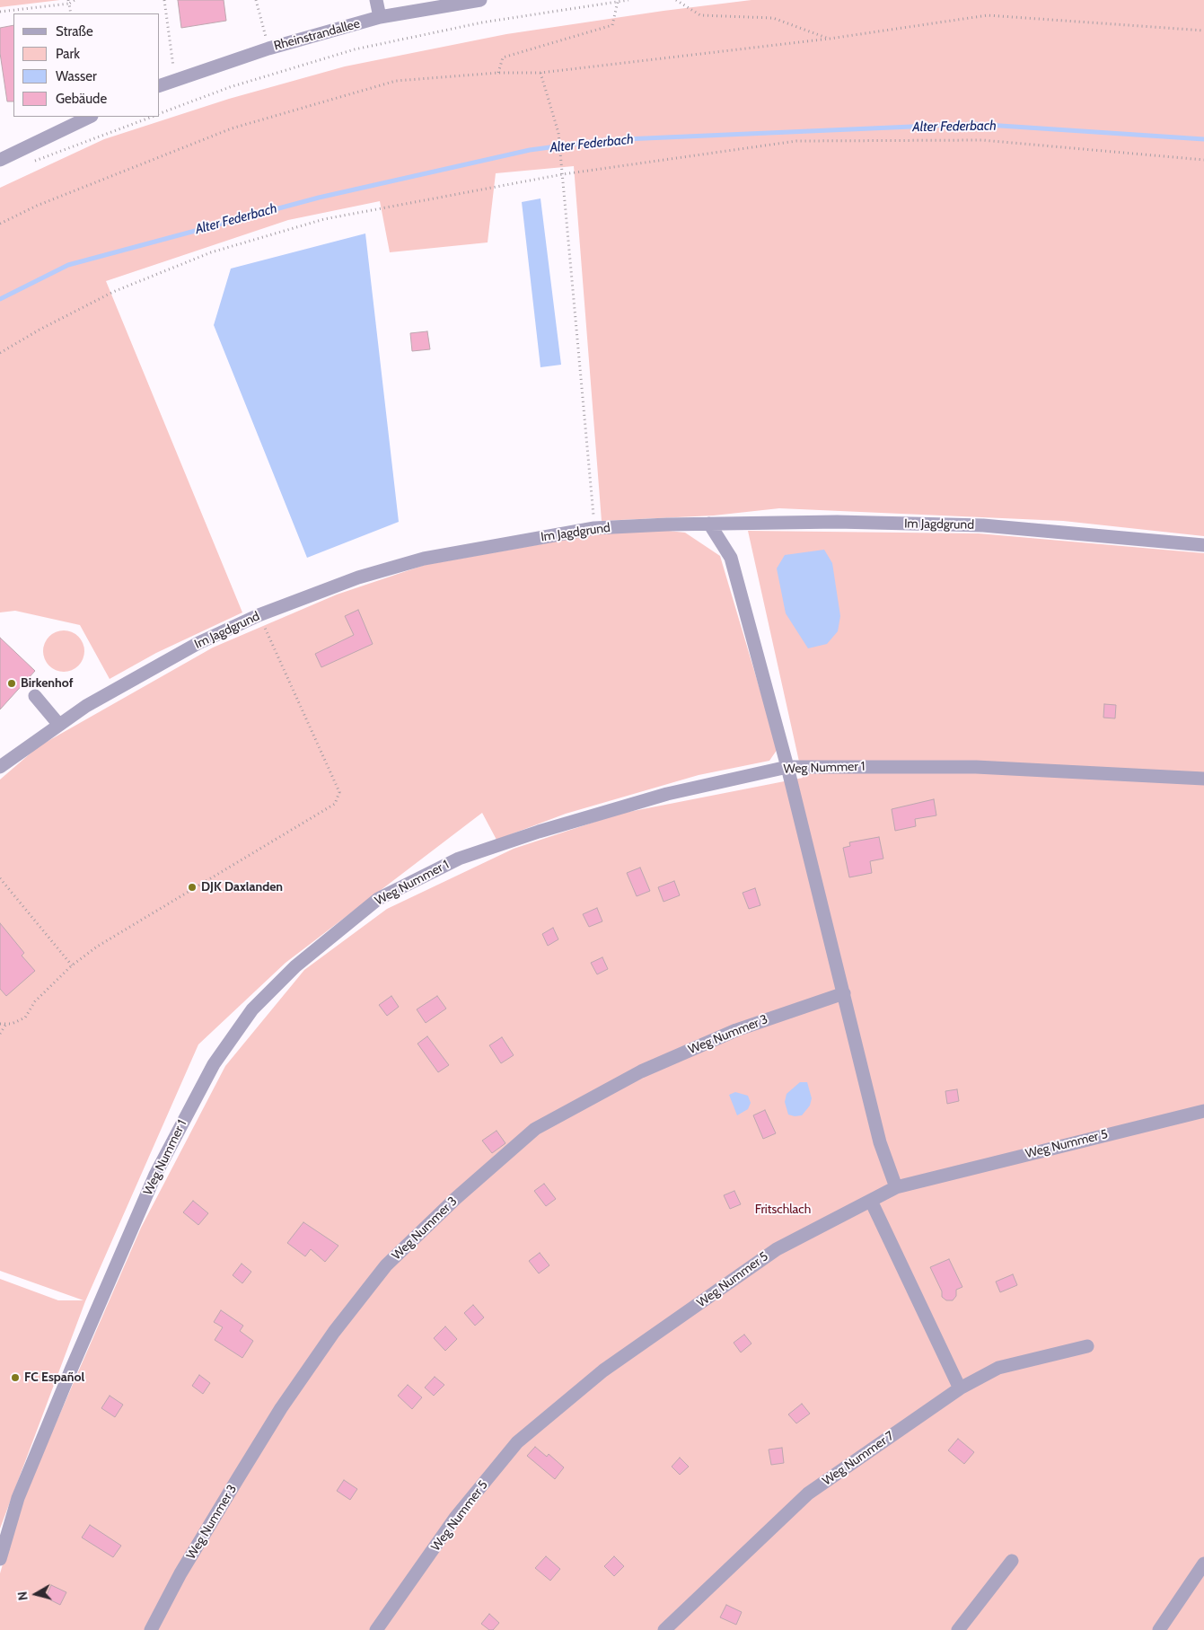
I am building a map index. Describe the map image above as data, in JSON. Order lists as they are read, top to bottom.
{
  "streets": {
    "street": [
      "Rheinstrandallee",
      "Im Jagdgrund",
      "Weg Nummer 1",
      "Weg Nummer 3",
      "Weg Nummer 5",
      "Weg Nummer 7"
    ]
  },
  "water": ["Alter Federbach"],
  "parks": ["Fritschlach"],
  "places": ["Birkenhof", "DJK Daxlanden", "FC Español"],
  "legend": [
    "Straße",
    "Park",
    "Wasser",
    "Gebäude"
  ],
  "north": "left"
}
